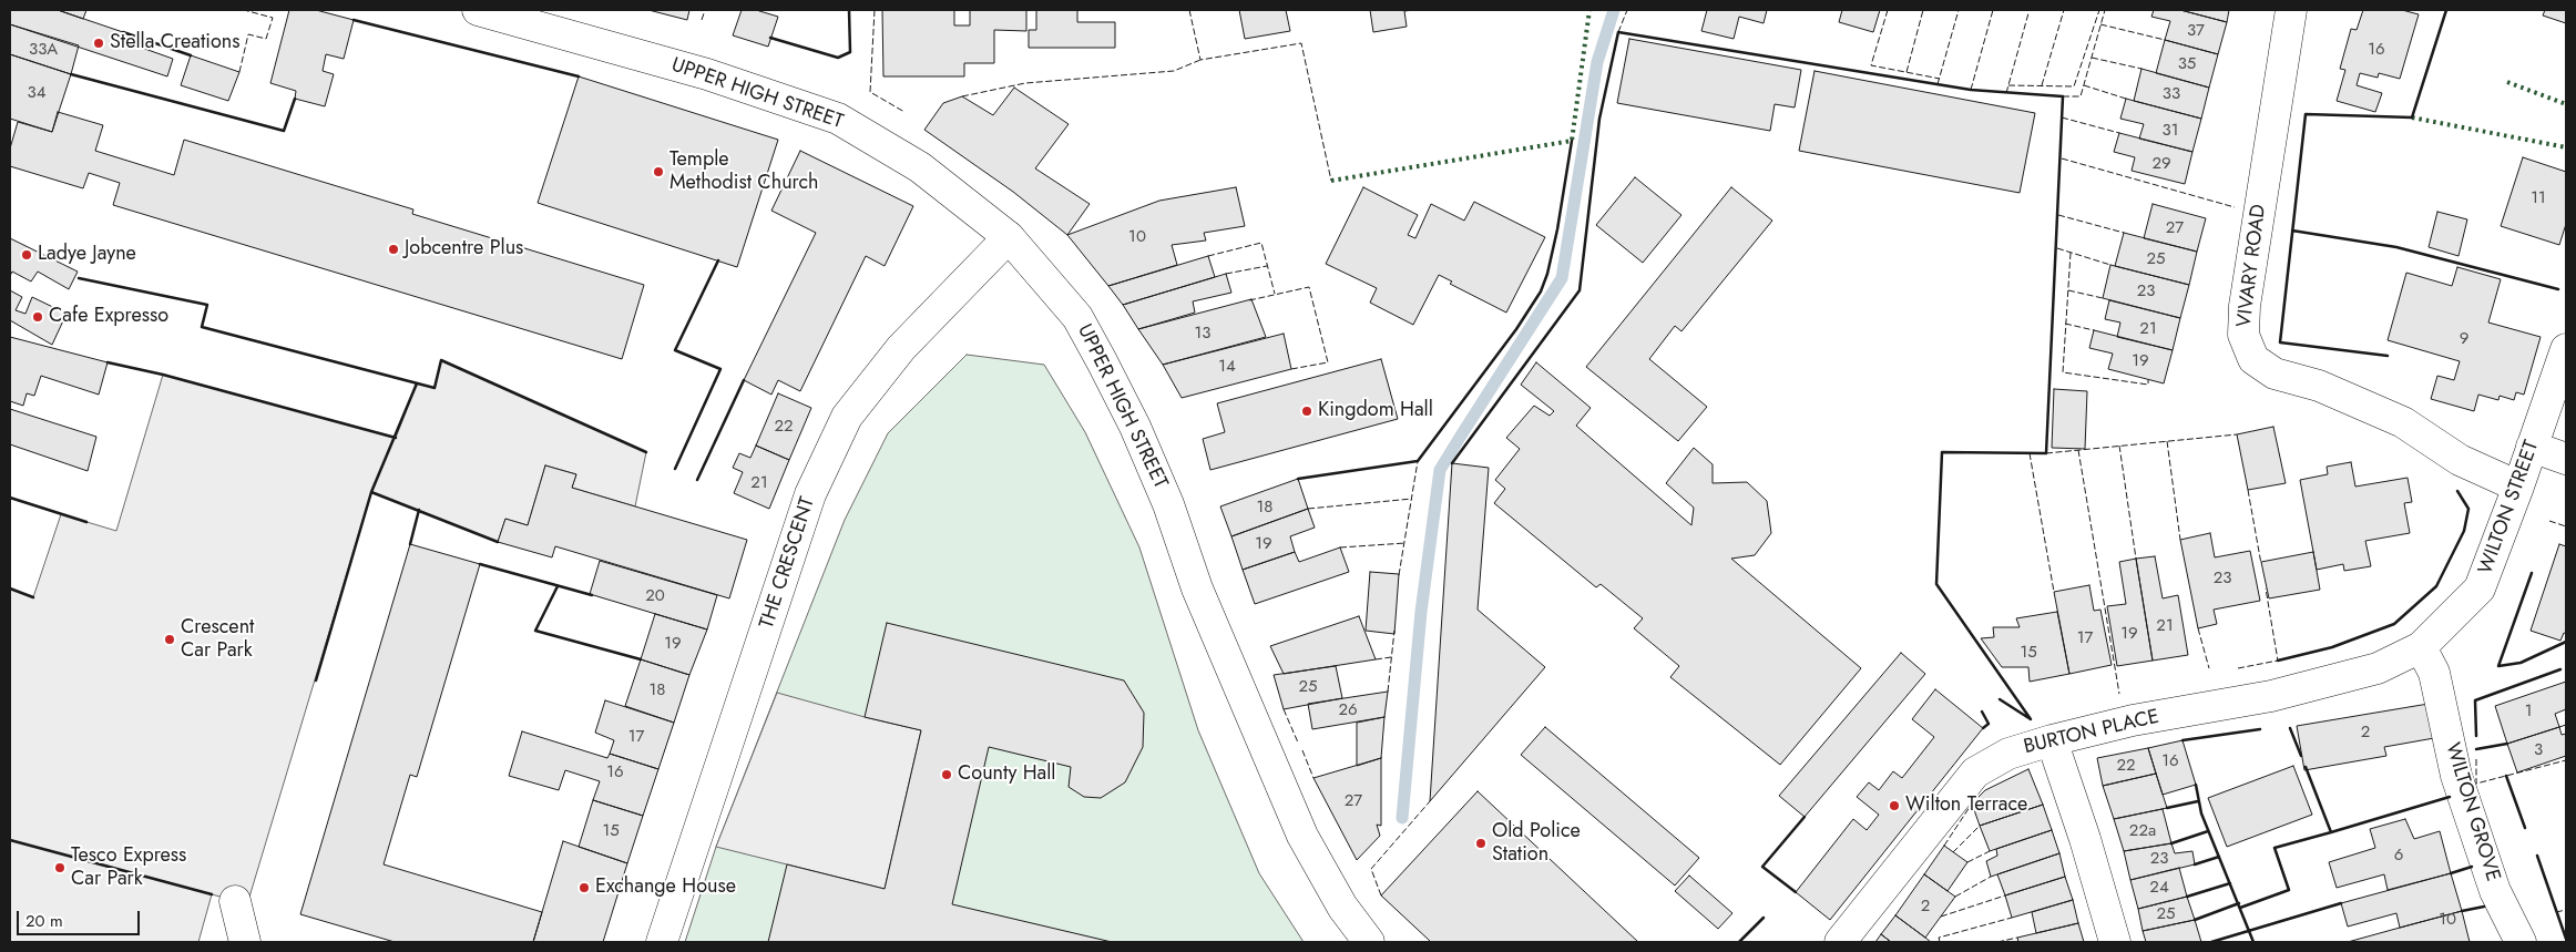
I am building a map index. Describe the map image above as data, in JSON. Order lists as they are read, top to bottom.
{
  "streets": {
    "street": [
      "UPPER HIGH STREET",
      "VIVARY ROAD",
      "WILTON STREET",
      "THE CRESCENT",
      "BURTON PLACE",
      "WILTON GROVE"
    ]
  },
  "crossings": [
    ["UPPER HIGH STREET", "THE CRESCENT"],
    ["VIVARY ROAD", "WILTON STREET"],
    ["WILTON STREET", "BURTON PLACE"],
    ["WILTON STREET", "WILTON GROVE"],
    ["BURTON PLACE", "WILTON GROVE"]
  ],
  "places": [
    "Stella Creations",
    "Temple Methodist Church",
    "Jobcentre Plus",
    "Ladye Jayne",
    "Cafe Expresso",
    "Kingdom Hall",
    "Crescent Car Park",
    "County Hall",
    "Wilton Terrace",
    "Old Police Station",
    "Tesco Express Car Park",
    "Exchange House"
  ],
  "house_numbers": [
    "37",
    "33A",
    "16",
    "35",
    "34",
    "33",
    "31",
    "29",
    "11",
    "27",
    "10",
    "25",
    "23",
    "21",
    "13",
    "9",
    "19",
    "14",
    "22",
    "21",
    "18",
    "19",
    "23",
    "20",
    "21",
    "19",
    "17",
    "19",
    "15",
    "25",
    "18",
    "26",
    "1",
    "2",
    "17",
    "3",
    "16",
    "22",
    "16",
    "27",
    "15",
    "22a",
    "6",
    "23",
    "24",
    "2",
    "25",
    "10"
  ],
  "scale_bar": "20 m"
}
